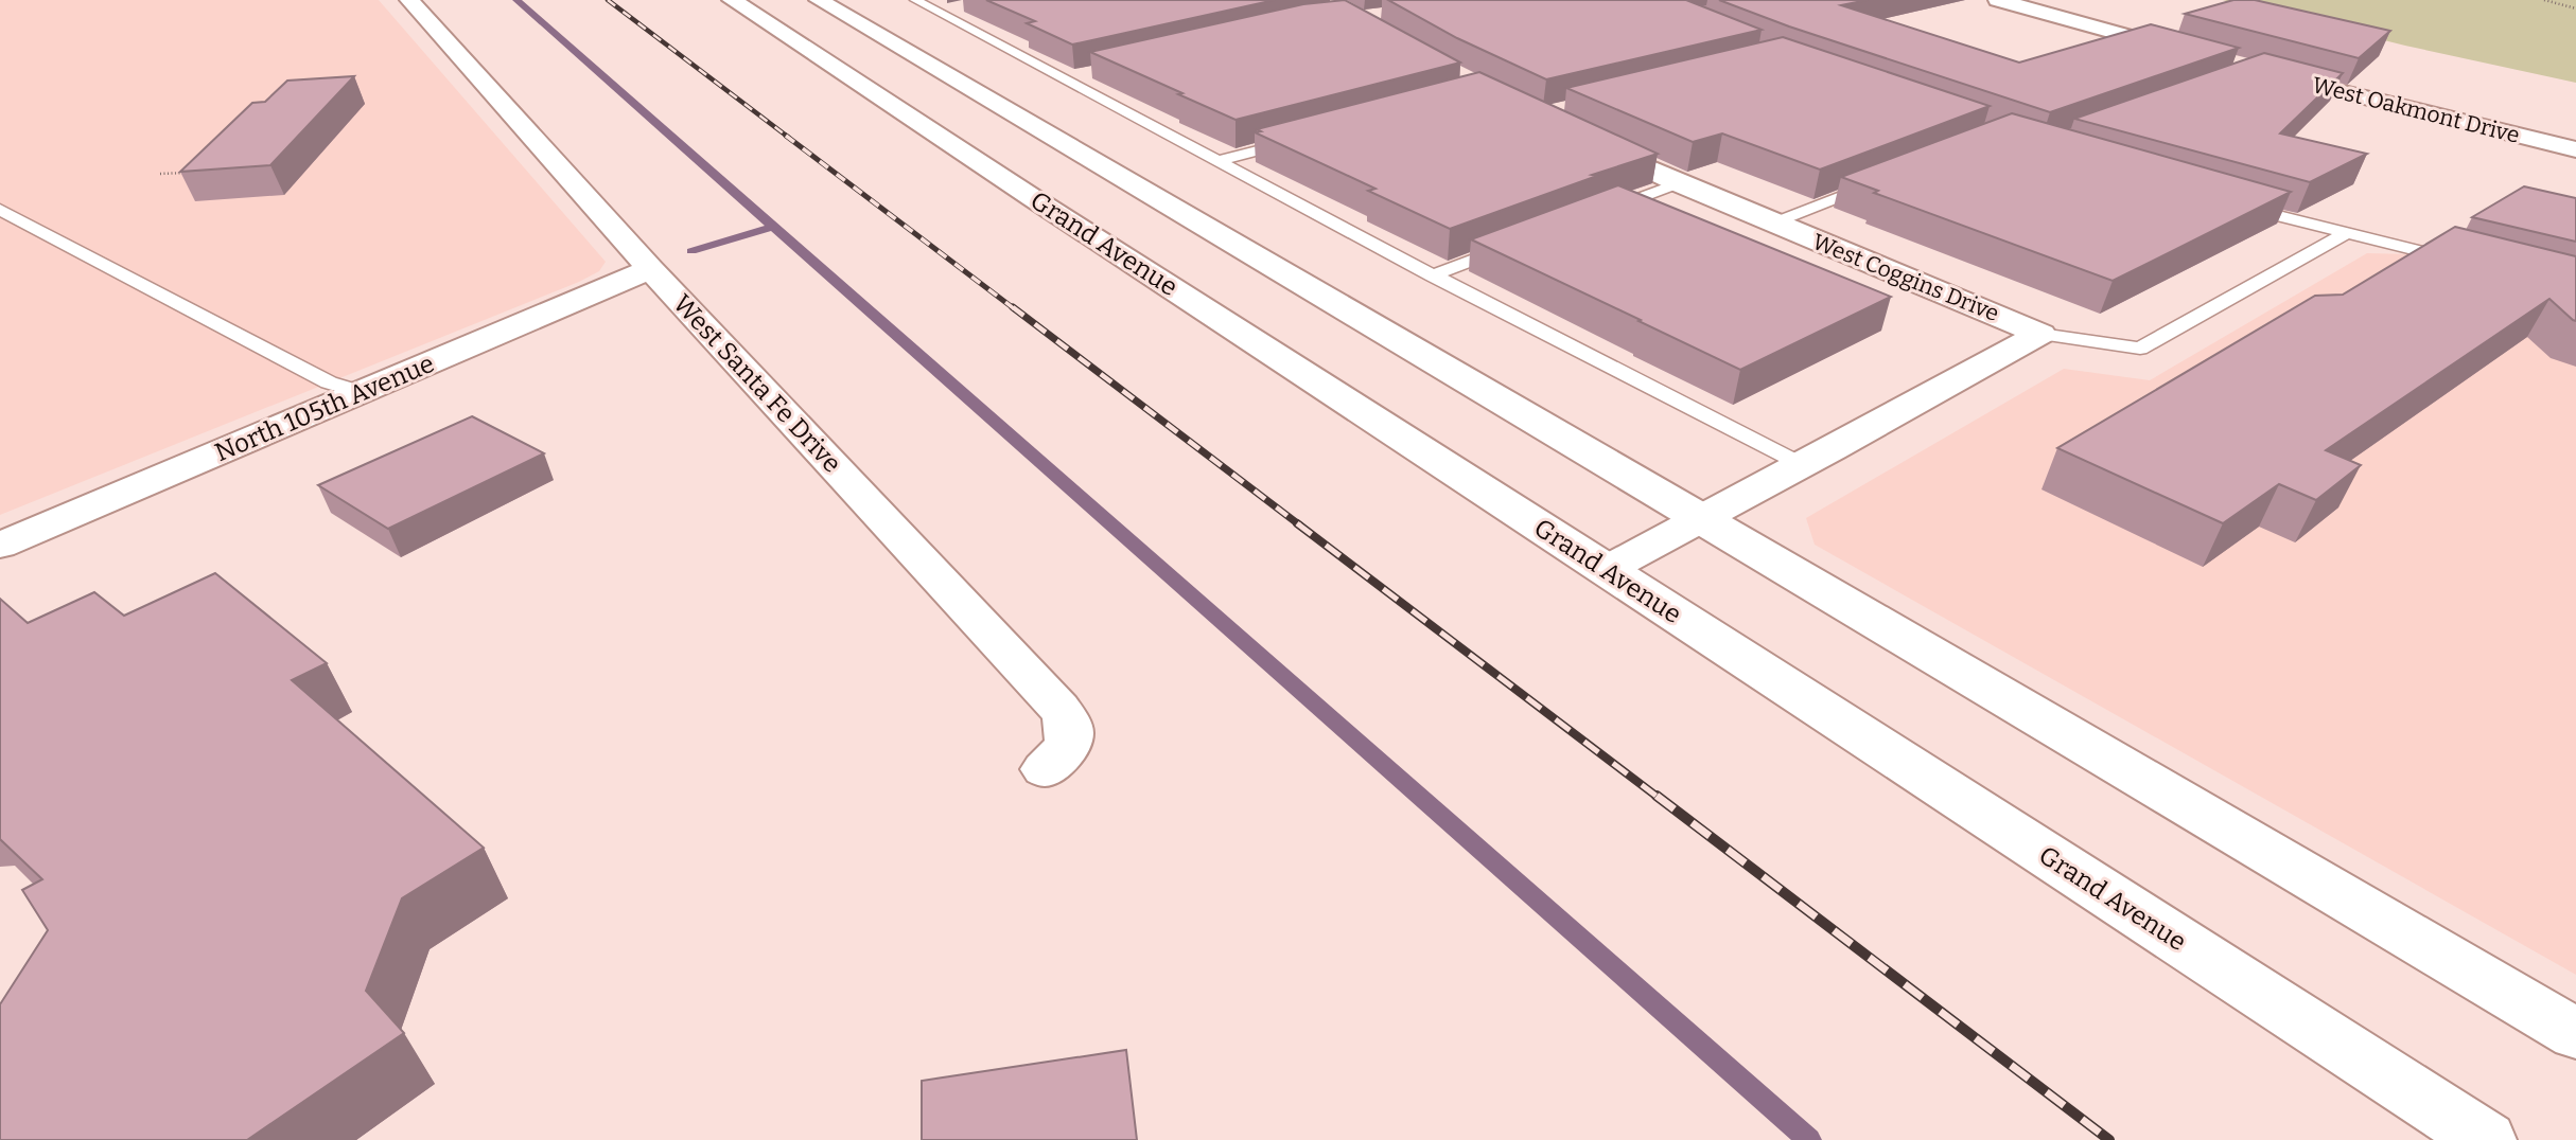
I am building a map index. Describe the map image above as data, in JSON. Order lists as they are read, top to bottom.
{
  "streets": {
    "main road": [
      "West Oakmont Drive",
      "Grand Avenue",
      "West Coggins Drive",
      "West Santa Fe Drive",
      "North 105th Avenue"
    ]
  },
  "crossings": [
    ["Grand Avenue", "West Coggins Drive"],
    ["West Santa Fe Drive", "North 105th Avenue"]
  ]
}
